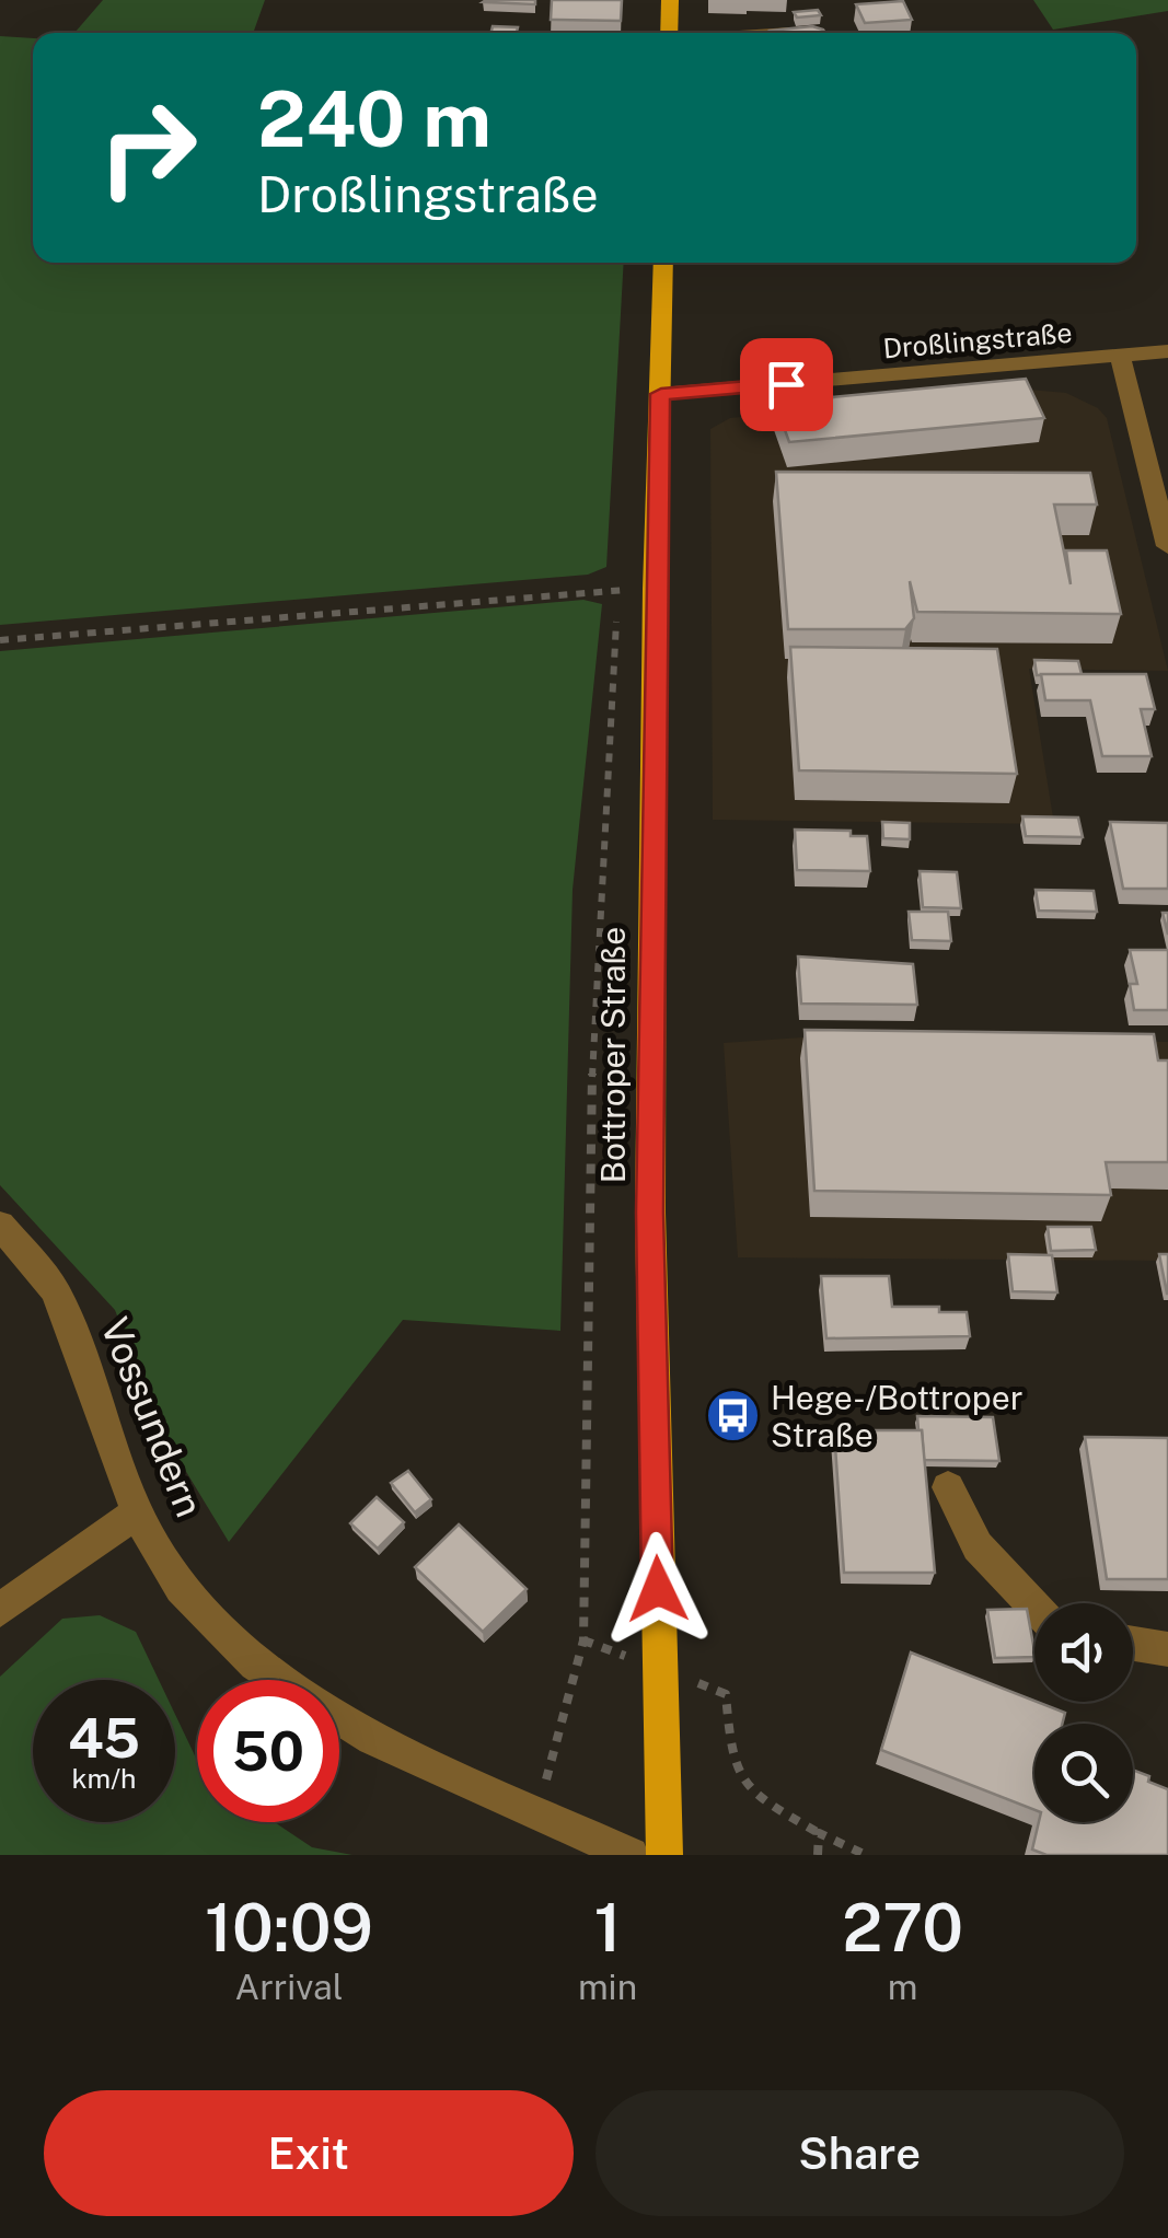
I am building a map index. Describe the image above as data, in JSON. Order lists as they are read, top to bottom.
{
  "streets": {
    "main road": ["Bottroper Straße"],
    "street": ["Droßlingstraße", "Vossundern"]
  },
  "crossings": [
    ["Droßlingstraße", "Bottroper Straße"]
  ],
  "places": {
    "bus stop": ["Hege-/Bottroper Straße"]
  },
  "page": {
    "turn": ["240 m", "Droßlingstraße"],
    "speed": "45 km/h",
    "limit": "50",
    "eta": [
      "10:09",
      "Arrival",
      "1",
      "min",
      "270",
      "m"
    ],
    "buttons": ["Exit", "Share"]
  }
}
